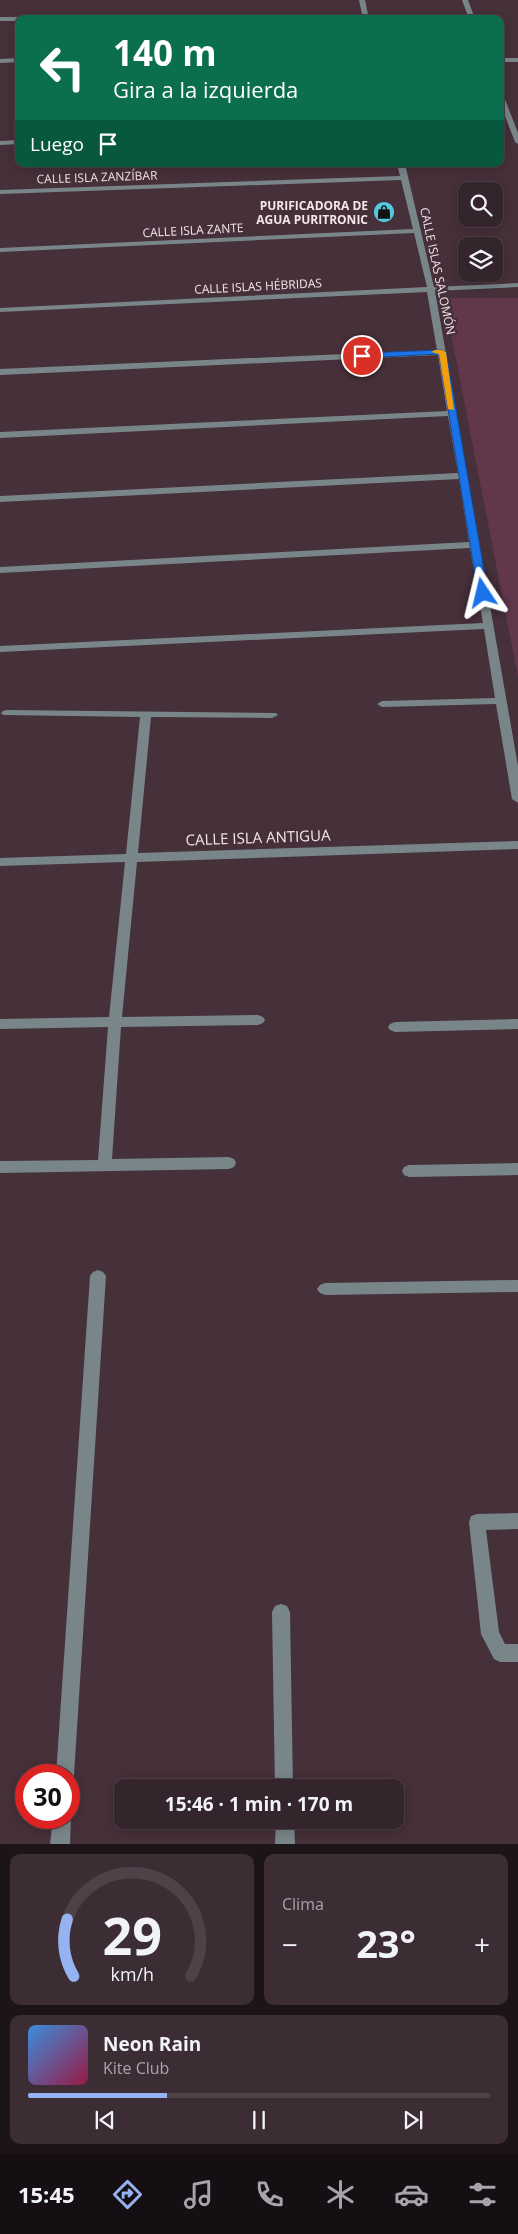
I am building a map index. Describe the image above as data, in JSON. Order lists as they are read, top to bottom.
{
  "streets": {
    "street": [
      "CALLE ISLA ZANZÍBAR",
      "CALLE ISLA ZANTE",
      "CALLE ISLAS SALOMÓN",
      "CALLE ISLAS HÉBRIDAS",
      "CALLE ISLA ANTIGUA"
    ]
  },
  "crossings": [
    ["CALLE ISLA ZANZÍBAR", "CALLE ISLAS SALOMÓN"],
    ["CALLE ISLA ZANTE", "CALLE ISLAS SALOMÓN"],
    ["CALLE ISLAS SALOMÓN", "CALLE ISLAS HÉBRIDAS"]
  ],
  "places": {
    "shop": ["PURIFICADORA DE AGUA PURITRONIC"]
  },
  "page": {
    "turn": ["140 m", "Gira a la izquierda"],
    "then": "Luego",
    "limit": "30",
    "trip": "15:46 · 1 min · 170 m",
    "tile": "Clima",
    "heat": ["−", "23°", "+"],
    "song": ["Neon Rain", "Kite Club"],
    "tabs": "15:45",
    "gauge": ["29", "km/h"]
  }
}
